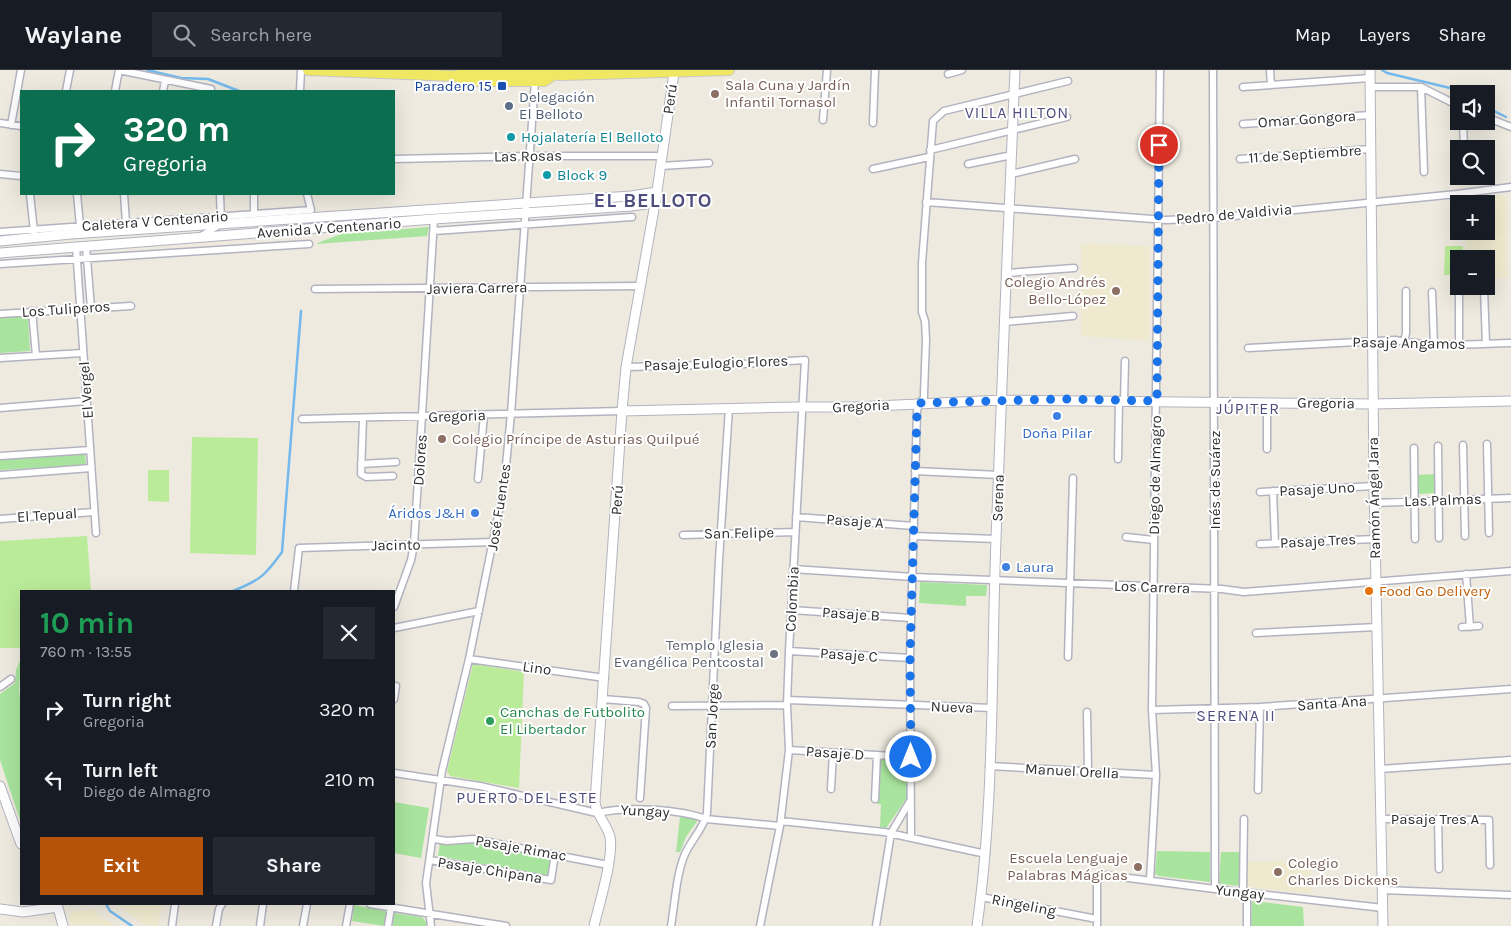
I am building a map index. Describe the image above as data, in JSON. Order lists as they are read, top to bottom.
{
  "streets": {
    "street": [
      "Perú",
      "Omar Gongora",
      "11 de Septiembre",
      "Las Rosas",
      "Pedro de Valdivia",
      "Caletera V Centenario",
      "Avenida V Centenario",
      "Javiera Carrera",
      "Los Tuliperos",
      "Pasaje Angamos",
      "Pasaje Eulogio Flores",
      "El Vergel",
      "Gregoria",
      "Dolores",
      "Diego de Almagro",
      "Inés de Suárez",
      "Pasaje Uno",
      "Serena",
      "Ramón Ángel Jara",
      "Las Palmas",
      "José Fuentes",
      "El Tepual",
      "Pasaje A",
      "San Felipe",
      "Pasaje Tres",
      "Jacinto",
      "Los Carrera",
      "Colombia",
      "Pasaje B",
      "Pasaje C",
      "Lino",
      "Santa Ana",
      "Nueva",
      "San Jorge",
      "Pasaje D",
      "Manuel Orella",
      "Yungay",
      "Pasaje Tres A",
      "Pasaje Rimac",
      "Pasaje Chipana",
      "Ringeling"
    ]
  },
  "crossings": [
    ["Perú", "Las Rosas"],
    ["Perú", "Avenida V Centenario"],
    ["Perú", "Javiera Carrera"],
    ["Perú", "Pasaje Eulogio Flores"],
    ["Perú", "Gregoria"],
    ["Perú", "Lino"],
    ["Perú", "Yungay"],
    ["Perú", "Pasaje Rimac"],
    ["Omar Gongora", "Ramón Ángel Jara"],
    ["11 de Septiembre", "Ramón Ángel Jara"],
    ["Las Rosas", "José Fuentes"],
    ["Pedro de Valdivia", "Diego de Almagro"],
    ["Pedro de Valdivia", "Inés de Suárez"],
    ["Pedro de Valdivia", "Serena"],
    ["Pedro de Valdivia", "Ramón Ángel Jara"],
    ["Caletera V Centenario", "Avenida V Centenario"],
    ["Avenida V Centenario", "El Vergel"],
    ["Avenida V Centenario", "Dolores"],
    ["Avenida V Centenario", "José Fuentes"],
    ["Javiera Carrera", "Dolores"],
    ["Javiera Carrera", "José Fuentes"],
    ["Los Tuliperos", "El Vergel"],
    ["Pasaje Angamos", "Ramón Ángel Jara"],
    ["Pasaje Eulogio Flores", "Colombia"],
    ["El Vergel", "El Tepual"],
    ["Gregoria", "Dolores"],
    ["Gregoria", "Diego de Almagro"],
    ["Gregoria", "Inés de Suárez"],
    ["Gregoria", "Serena"],
    ["Gregoria", "Ramón Ángel Jara"],
    ["Gregoria", "José Fuentes"],
    ["Gregoria", "Colombia"],
    ["Gregoria", "San Jorge"],
    ["Dolores", "Jacinto"],
    ["Diego de Almagro", "Los Carrera"],
    ["Diego de Almagro", "Santa Ana"],
    ["Diego de Almagro", "Manuel Orella"],
    ["Diego de Almagro", "Yungay"],
    ["Inés de Suárez", "Los Carrera"],
    ["Inés de Suárez", "Santa Ana"],
    ["Inés de Suárez", "Yungay"],
    ["Pasaje Uno", "Ramón Ángel Jara"],
    ["Serena", "Los Carrera"],
    ["Serena", "Nueva"],
    ["Serena", "Manuel Orella"],
    ["Serena", "Yungay"],
    ["Serena", "Ringeling"],
    ["Ramón Ángel Jara", "Las Palmas"],
    ["Ramón Ángel Jara", "Pasaje Tres"],
    ["Ramón Ángel Jara", "Los Carrera"],
    ["Ramón Ángel Jara", "Santa Ana"],
    ["Ramón Ángel Jara", "Yungay"],
    ["Ramón Ángel Jara", "Pasaje Tres A"],
    ["José Fuentes", "Jacinto"],
    ["José Fuentes", "Lino"],
    ["José Fuentes", "Yungay"],
    ["José Fuentes", "Pasaje Rimac"],
    ["José Fuentes", "Pasaje Chipana"],
    ["Pasaje A", "Colombia"],
    ["San Felipe", "Colombia"],
    ["San Felipe", "San Jorge"],
    ["Los Carrera", "Colombia"],
    ["Colombia", "Pasaje B"],
    ["Colombia", "Pasaje C"],
    ["Colombia", "Pasaje D"],
    ["Colombia", "Yungay"],
    ["San Jorge", "Yungay"],
    ["Yungay", "Ringeling"],
    ["Pasaje Rimac", "Pasaje Chipana"]
  ],
  "districts": [
    "VILLA HILTON",
    "EL BELLOTO",
    "JÚPITER",
    "SERENA II",
    "PUERTO DEL ESTE"
  ],
  "places": {
    "transit": ["Paradero 15"],
    "other": [
      "Sala Cuna y Jardín Infantil Tornasol",
      "Delegación El Belloto",
      "Hojalatería El Belloto",
      "Block 9",
      "Colegio Andrés Bello-López",
      "Doña Pilar",
      "Colegio Príncipe de Asturias Quilpué",
      "Áridos J&H",
      "Laura",
      "Food Go Delivery",
      "Templo Iglesia Evangélica Pentcostal",
      "Canchas de Futbolito El Libertador",
      "Escuela Lenguaje Palabras Mágicas",
      "Colegio Charles Dickens"
    ]
  },
  "page": {
    "header": "Waylane",
    "search": "Search here",
    "nav": ["Map", "Layers", "Share"],
    "map_buttons": ["+", "−"],
    "turn": ["320 m", "Gregoria"],
    "heading": ["10 min", "760 m · 13:55"],
    "list": [
      {
        "name": "Turn right",
        "note": "Gregoria",
        "value": "320 m"
      },
      {
        "name": "Turn left",
        "note": "Diego de Almagro",
        "value": "210 m"
      }
    ],
    "buttons": ["Exit", "Share"]
  }
}
